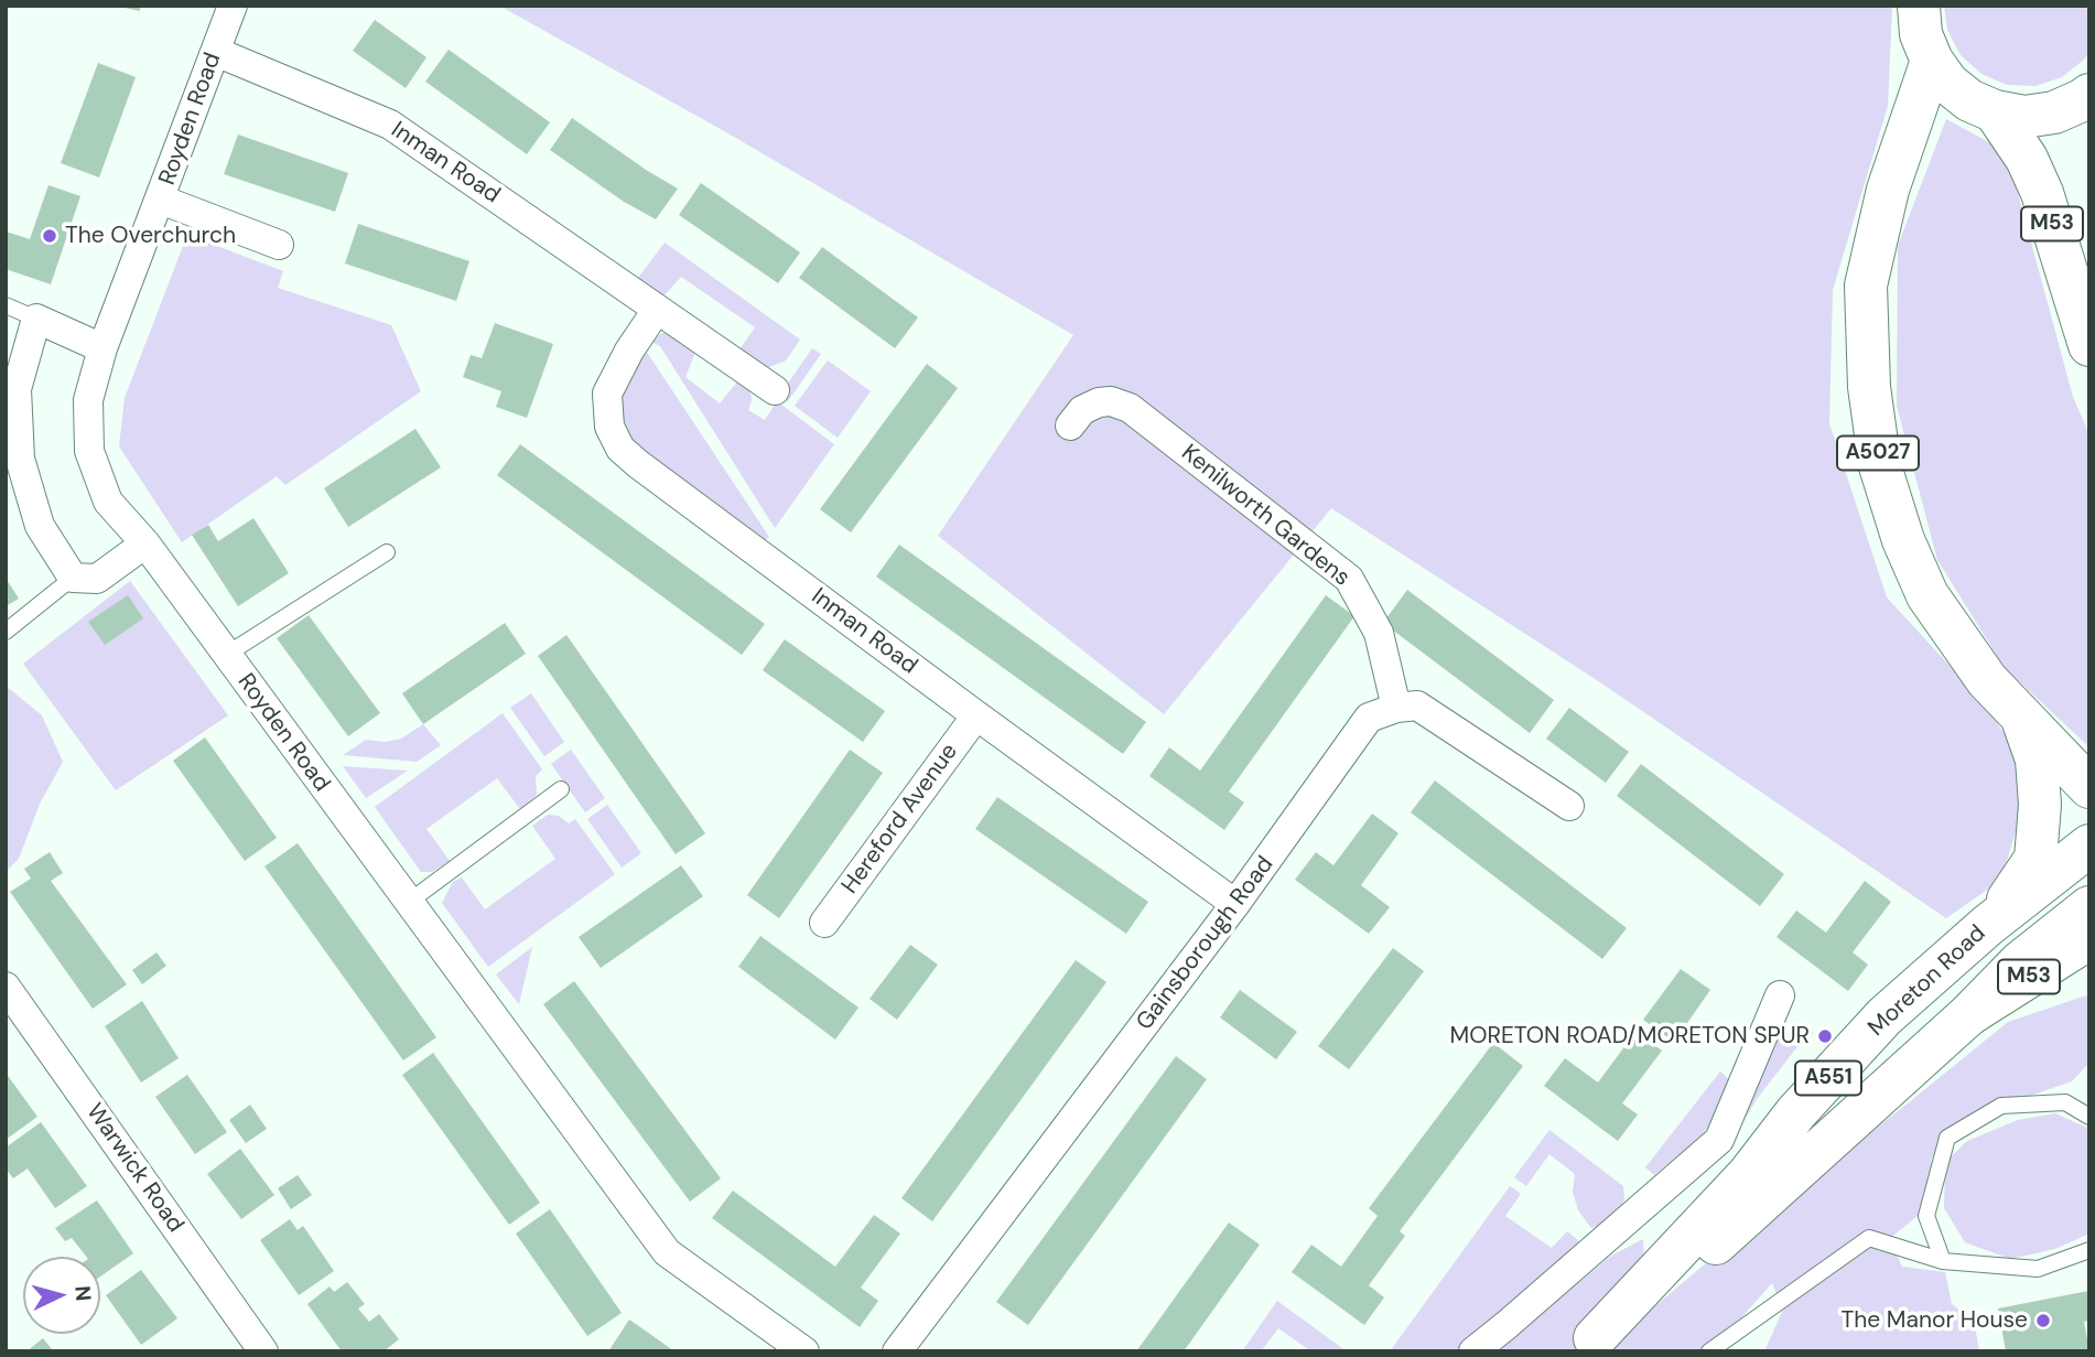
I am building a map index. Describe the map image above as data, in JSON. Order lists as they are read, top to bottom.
{
  "streets": {
    "main road": [
      "M53",
      "A5027",
      "Moreton Road",
      "A551"
    ],
    "street": [
      "Royden Road",
      "Inman Road",
      "Kenilworth Gardens",
      "Hereford Avenue",
      "Gainsborough Road",
      "Warwick Road"
    ]
  },
  "crossings": [
    ["Royden Road", "Inman Road"],
    ["Inman Road", "Hereford Avenue"],
    ["Inman Road", "Gainsborough Road"],
    ["M53", "Moreton Road"],
    ["A5027", "Moreton Road"],
    ["Kenilworth Gardens", "Gainsborough Road"]
  ],
  "places": ["The Overchurch", "MORETON ROAD/MORETON SPUR", "The Manor House"],
  "north": "right"
}
